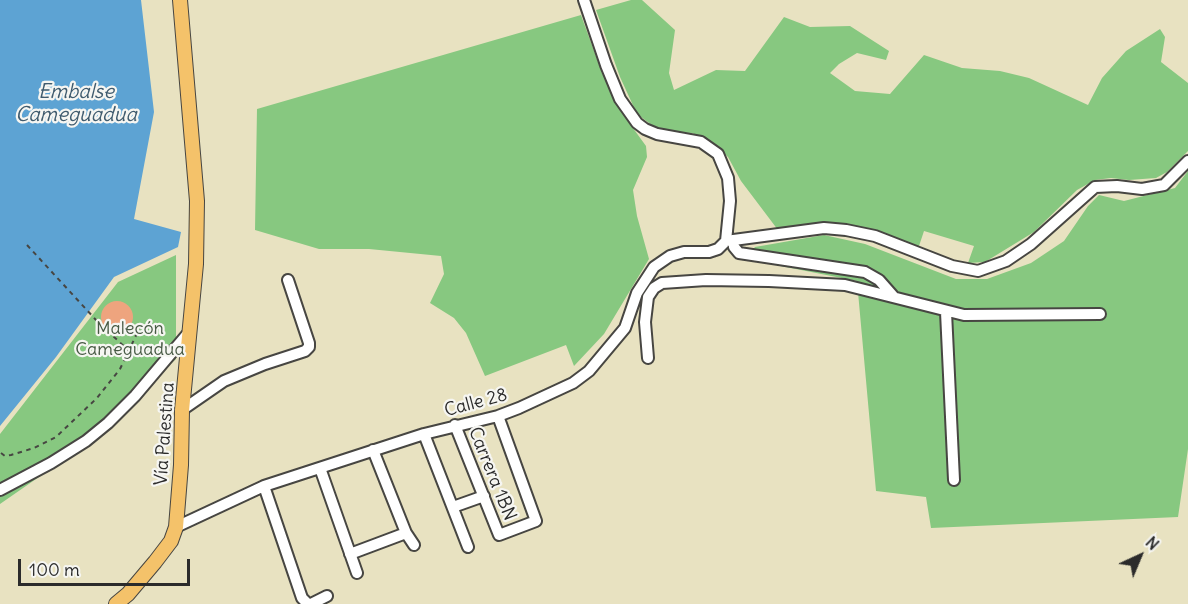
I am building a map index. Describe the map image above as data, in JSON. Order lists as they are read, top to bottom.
{
  "streets": {
    "main road": ["Vía Palestina"],
    "street": ["Calle 28", "Carrera 1BN"]
  },
  "crossings": [
    ["Calle 28", "Vía Palestina"],
    ["Calle 28", "Carrera 1BN"]
  ],
  "water": ["Embalse Cameguadua"],
  "parks": ["Malecón Cameguadua"],
  "scale_bar": "100 m",
  "north": "top right"
}
